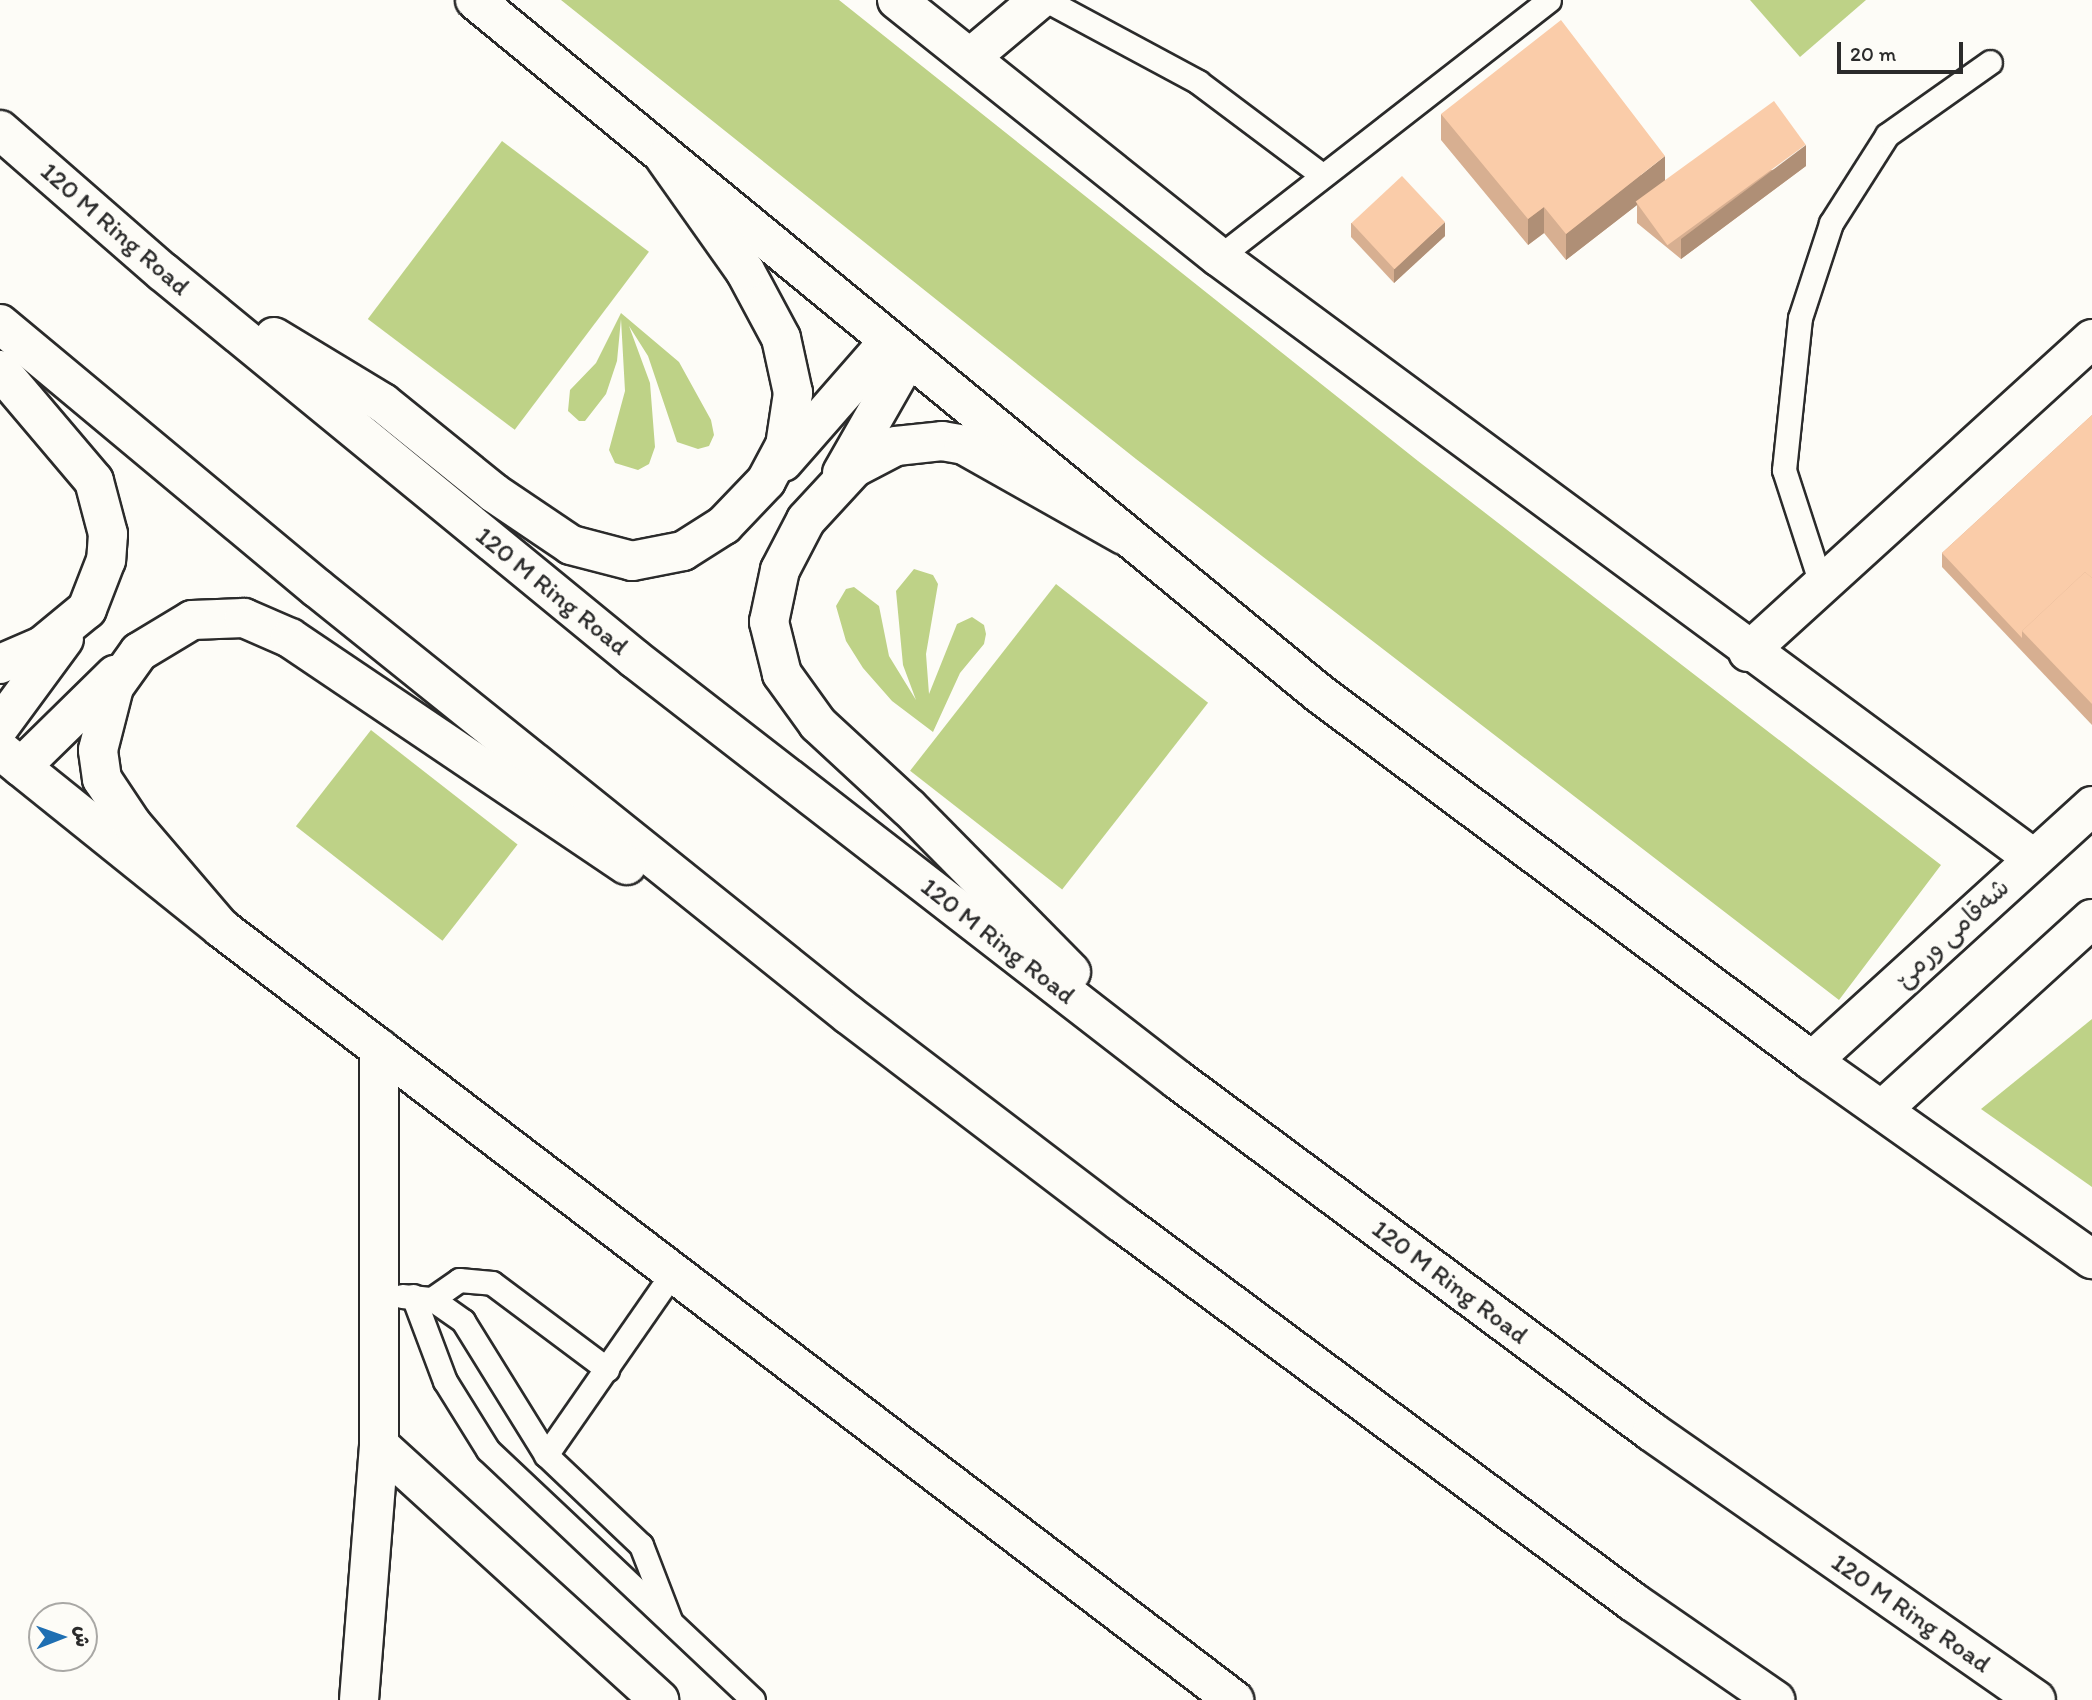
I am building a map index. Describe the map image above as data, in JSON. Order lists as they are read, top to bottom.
{
  "streets": {
    "main road": ["120 M Ring Road", "شەقامی ورمێ"]
  },
  "scale_bar": "20 m",
  "north": "right"
}
